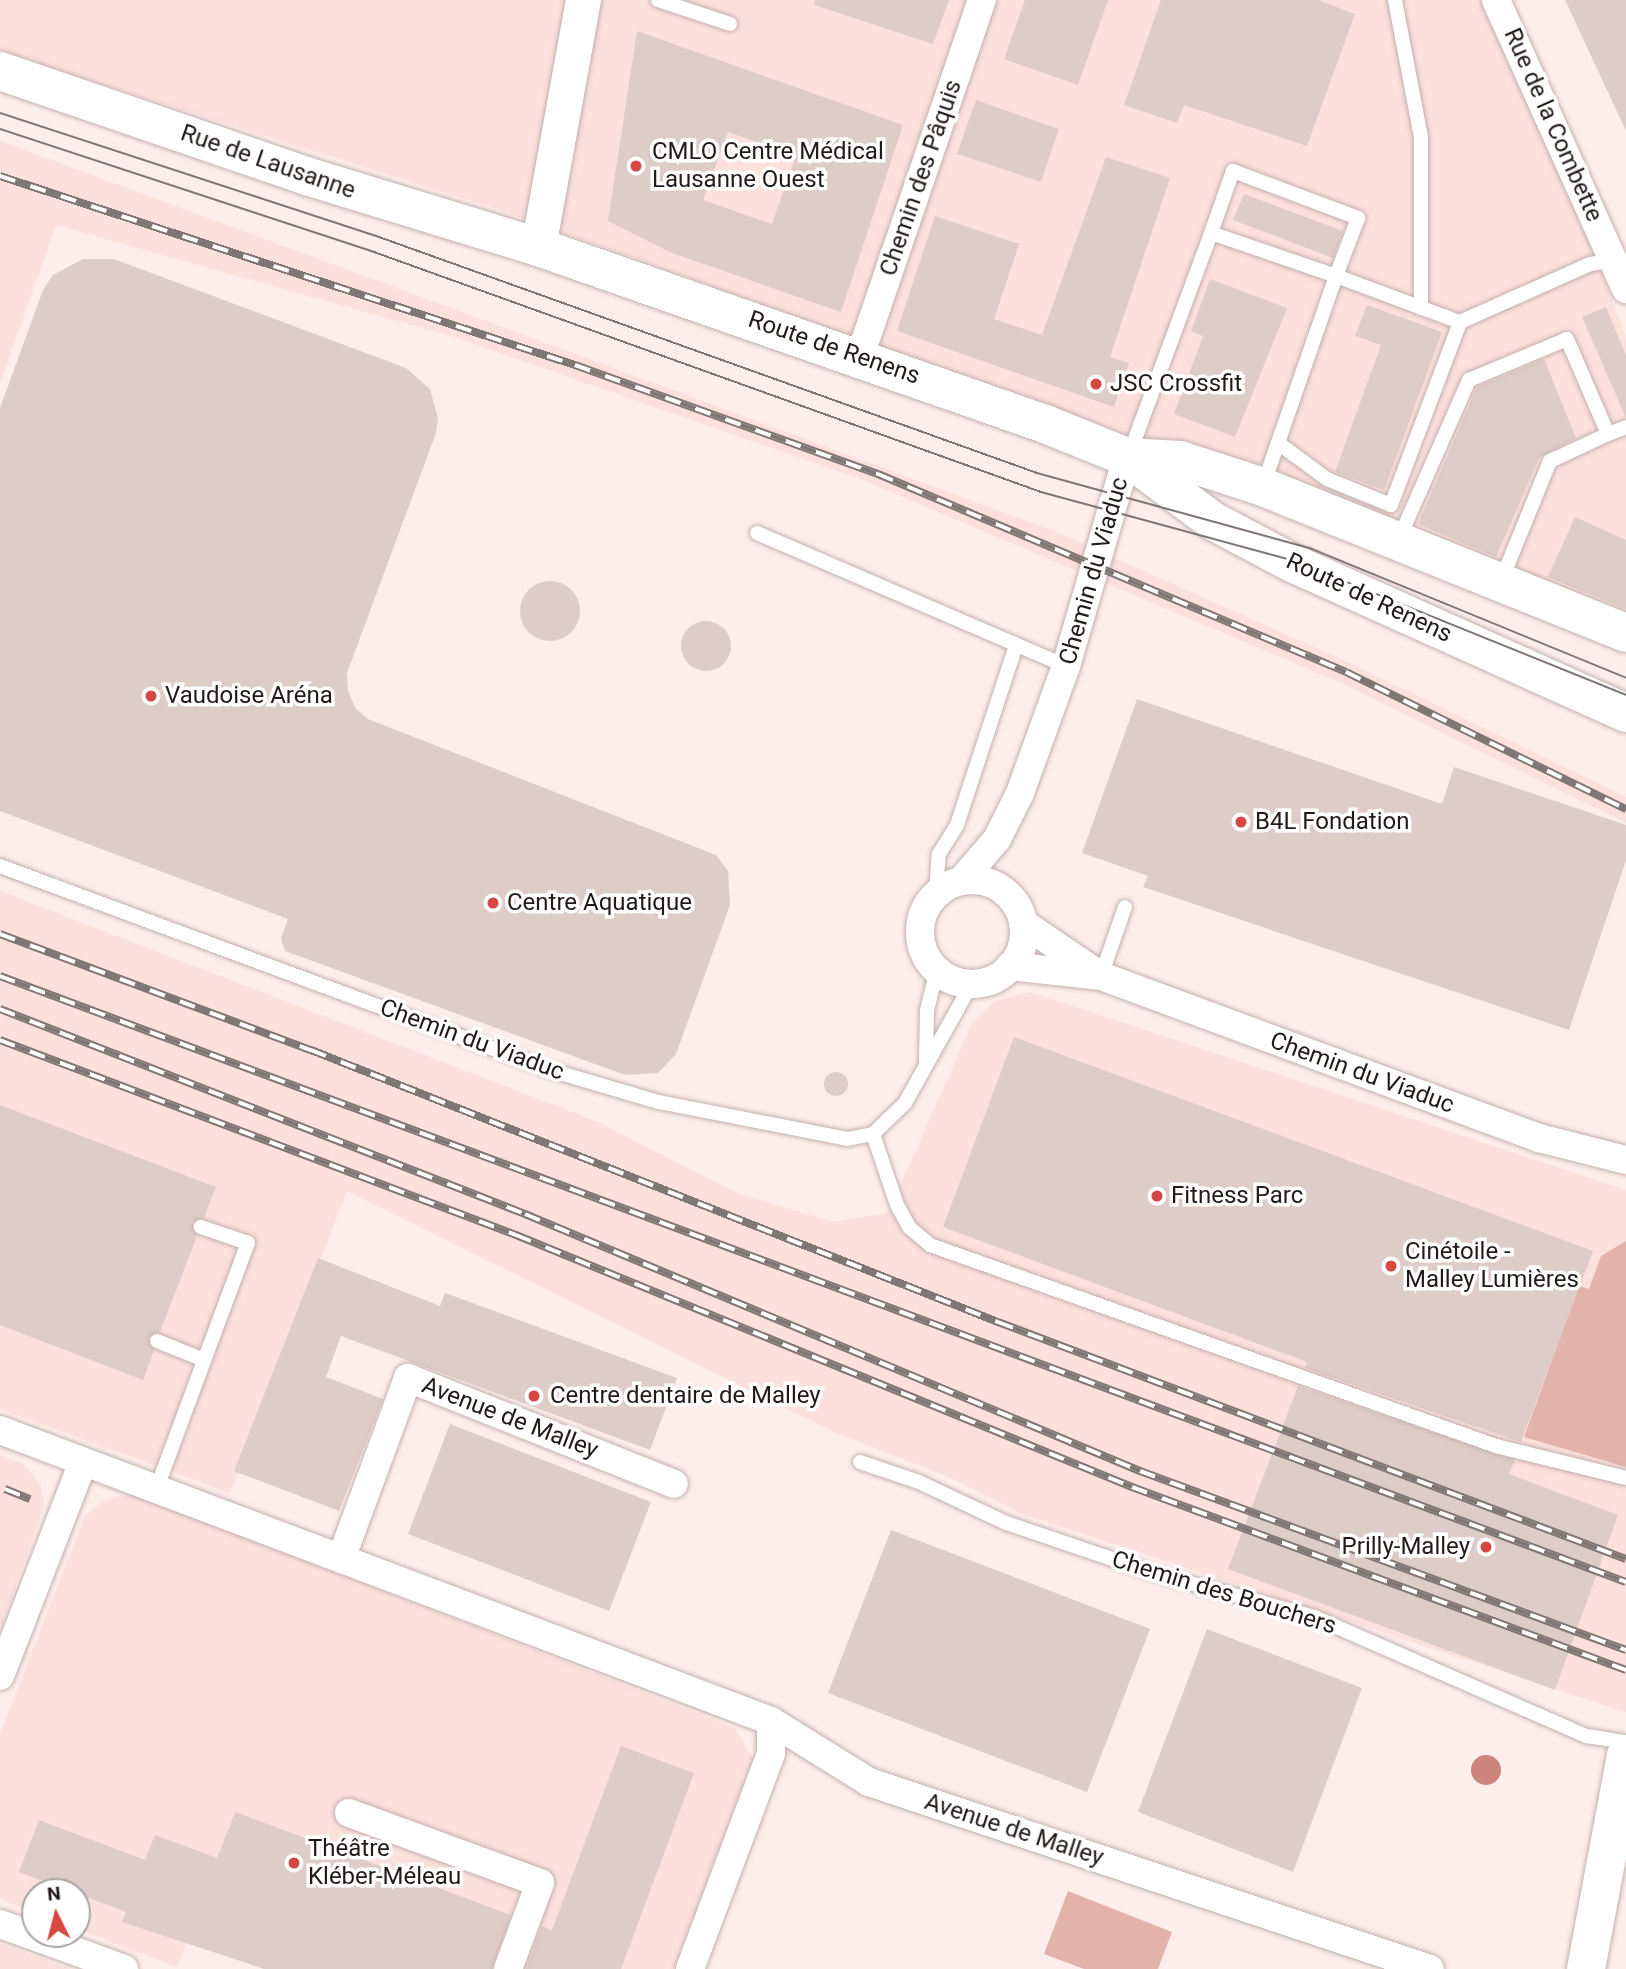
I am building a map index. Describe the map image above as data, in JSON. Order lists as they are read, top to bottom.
{
  "streets": {
    "main road": ["Rue de Lausanne", "Route de Renens"],
    "street": [
      "Rue de la Combette",
      "Chemin des Pâquis",
      "Chemin du Viaduc",
      "Avenue de Malley"
    ],
    "lane": ["Chemin des Bouchers"]
  },
  "crossings": [
    ["Rue de Lausanne", "Route de Renens"],
    ["Chemin des Pâquis", "Route de Renens"],
    ["Route de Renens", "Chemin du Viaduc"]
  ],
  "places": [
    "CMLO Centre Médical Lausanne Ouest",
    "JSC Crossfit",
    "Vaudoise Aréna",
    "B4L Fondation",
    "Centre Aquatique",
    "Fitness Parc",
    "Cinétoile - Malley Lumières",
    "Centre dentaire de Malley",
    "Prilly-Malley",
    "Théâtre Kléber-Méleau"
  ],
  "north": "top"
}
